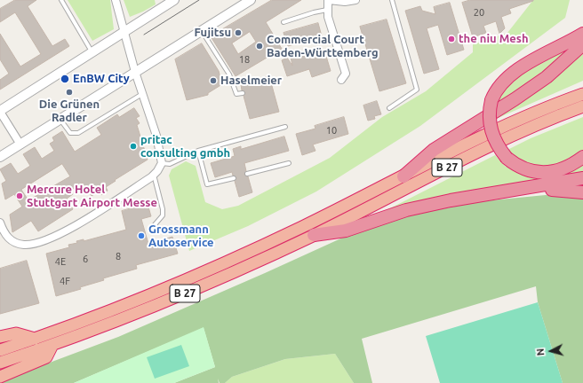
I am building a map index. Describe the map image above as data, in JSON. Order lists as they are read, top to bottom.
{
  "streets": {
    "highway": ["B 27"]
  },
  "places": [
    "Fujitsu",
    "the niu Mesh",
    "Commercial Court Baden-Württemberg",
    "EnBW City",
    "Haselmeier",
    "Die Grünen Radler",
    "pritac consulting gmbh",
    "Mercure Hotel Stuttgart Airport Messe",
    "Grossmann Autoservice"
  ],
  "house_numbers": [
    "20",
    "18",
    "10",
    "8",
    "6",
    "4E",
    "4F"
  ],
  "north": "left"
}
